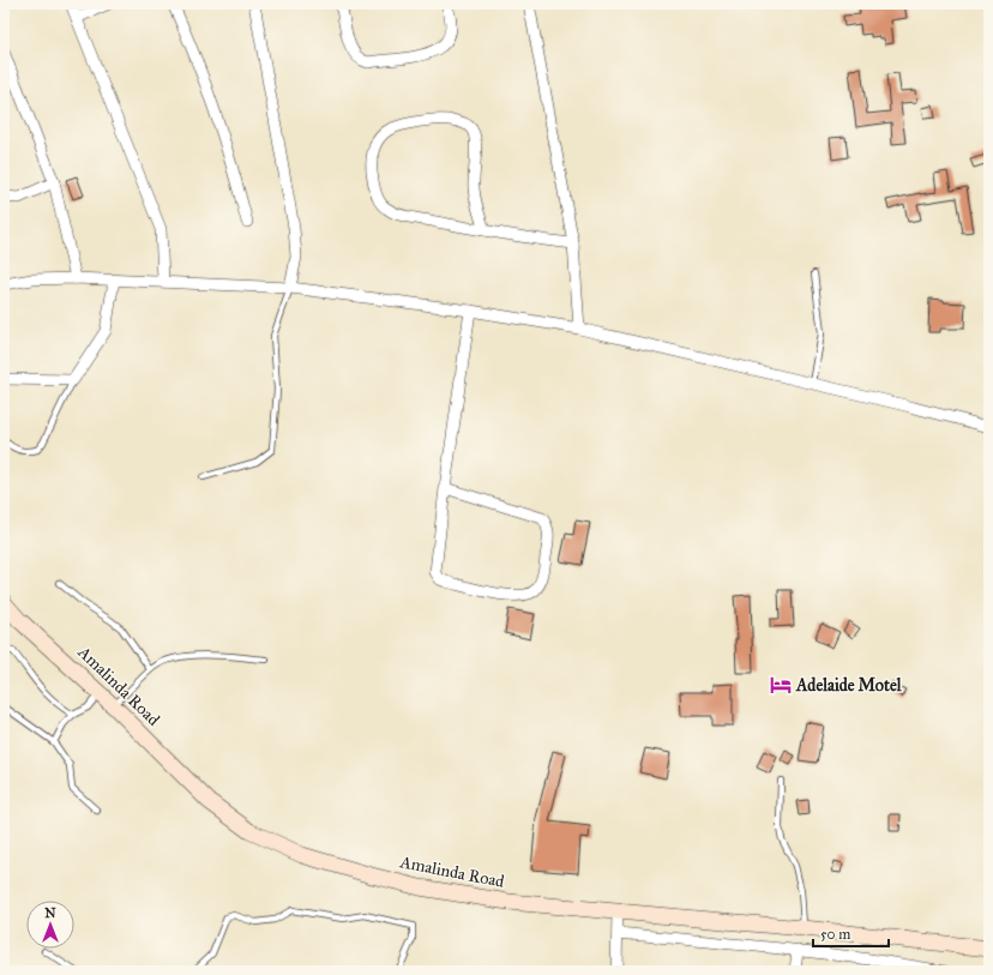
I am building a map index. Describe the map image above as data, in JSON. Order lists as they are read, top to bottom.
{
  "streets": {
    "street": ["Amalinda Road"]
  },
  "places": {
    "hotel": ["Adelaide Motel"]
  },
  "scale_bar": "50 m",
  "north": "top"
}
